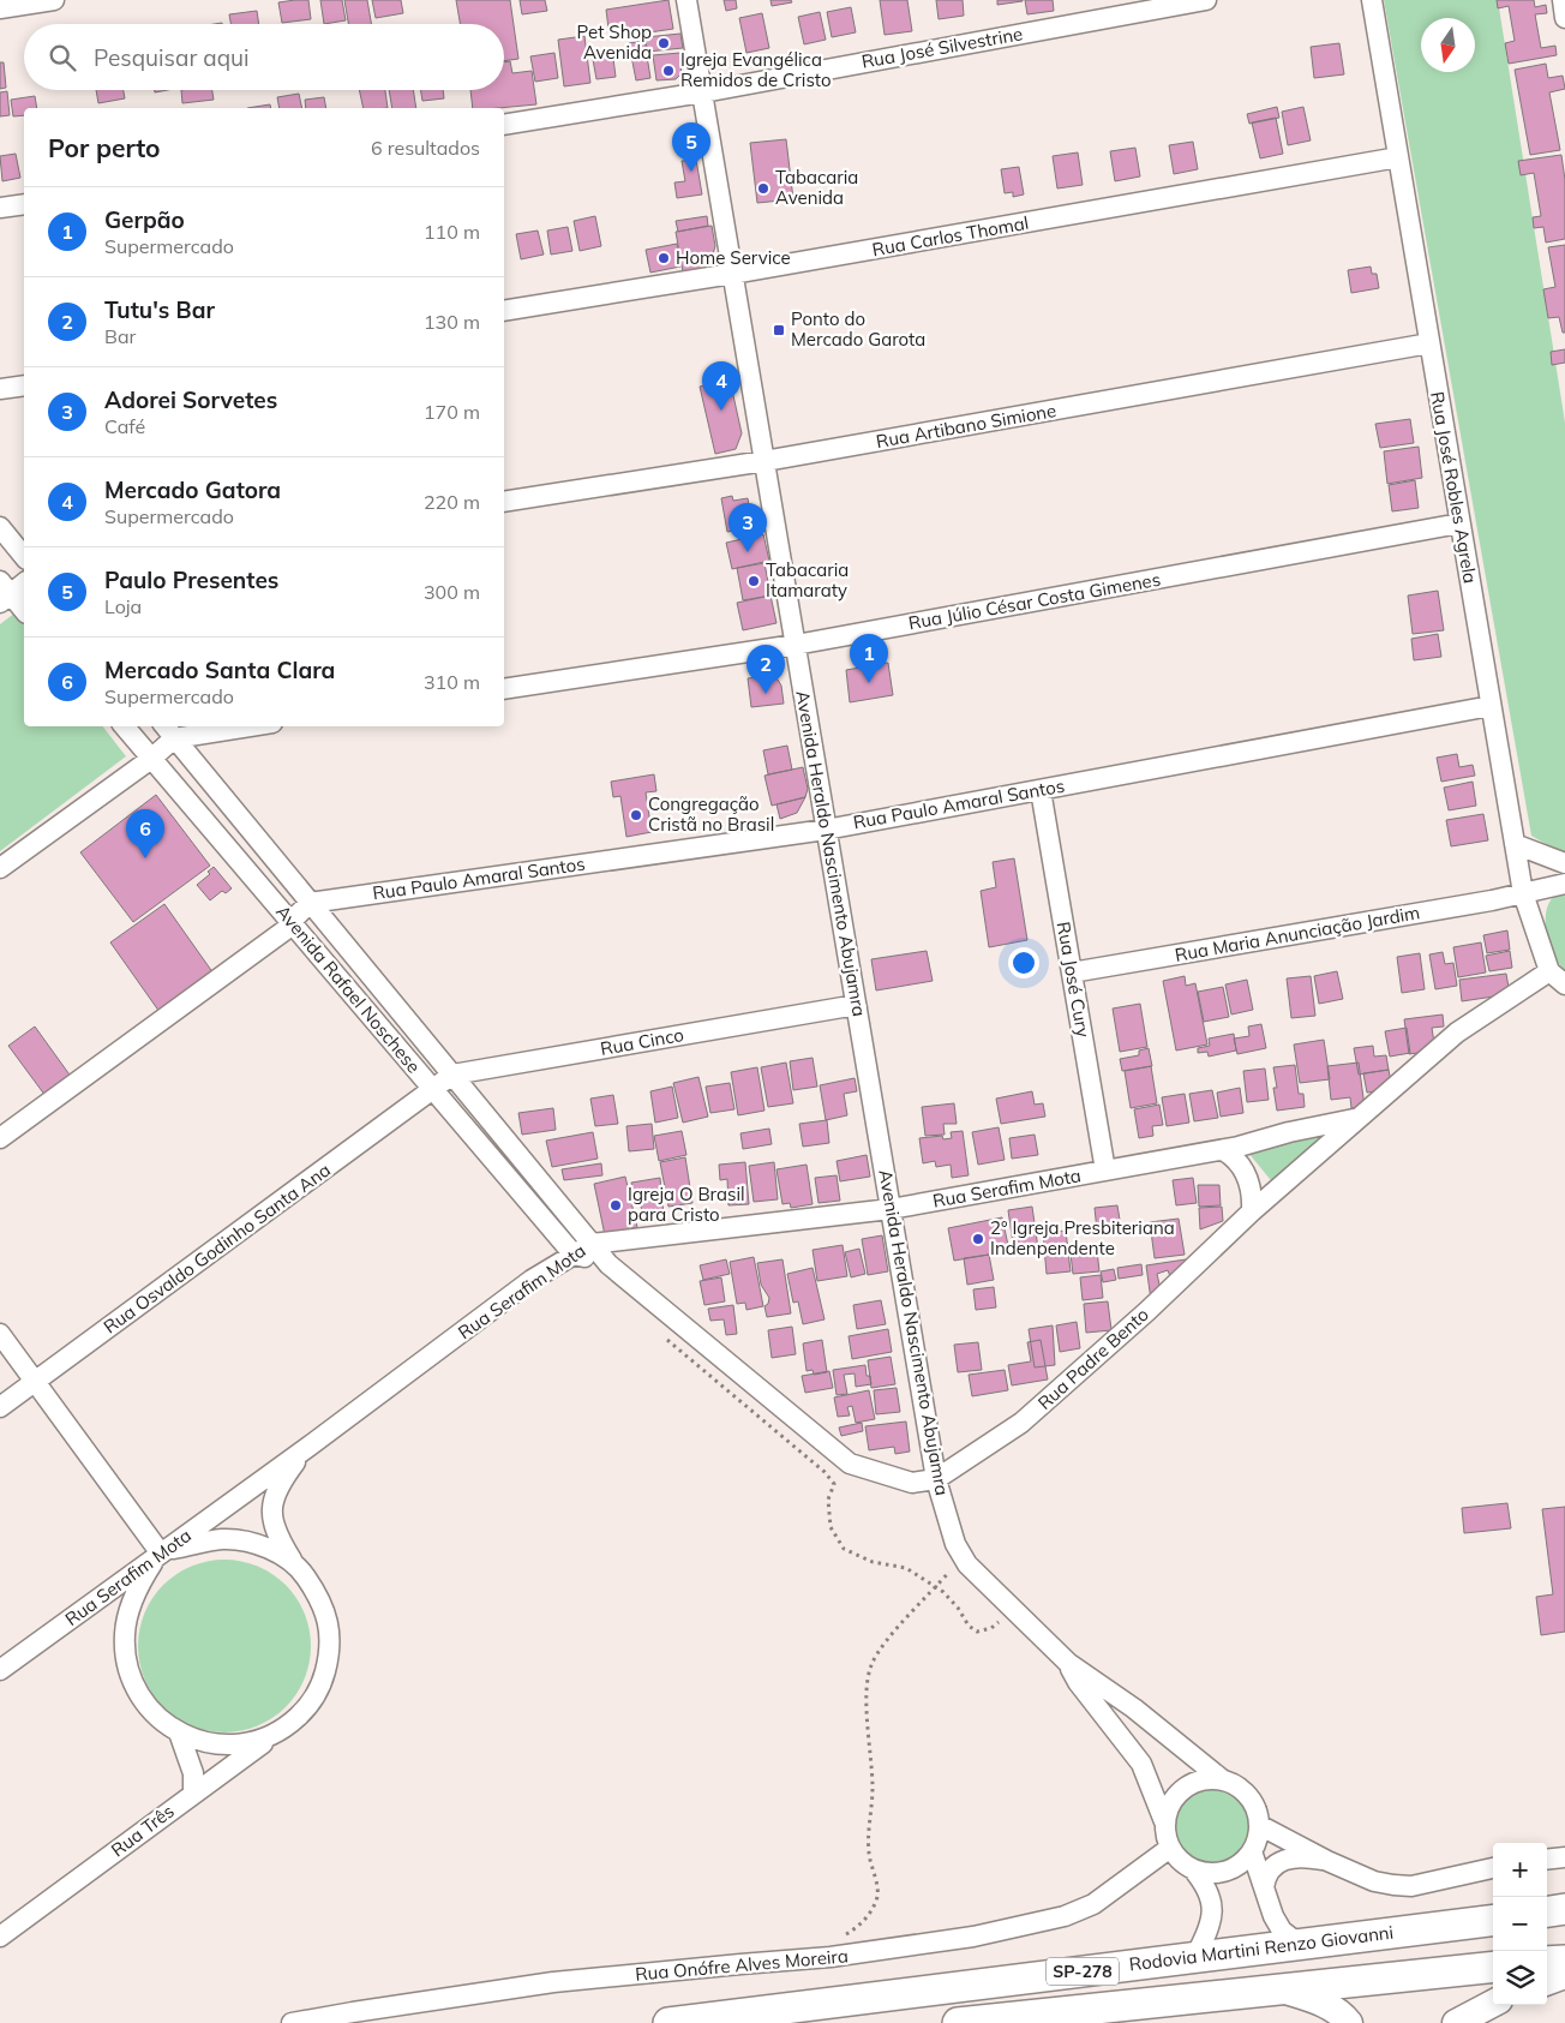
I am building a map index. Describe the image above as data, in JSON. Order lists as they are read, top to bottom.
{
  "streets": {
    "main road": ["Rodovia Martini Renzo Giovanni", "SP-278"],
    "street": [
      "Rua José Silvestrine",
      "Rua Carlos Thomal",
      "Rua Artibano Simione",
      "Rua José Robles Agrela",
      "Rua Júlio César Costa Gimenes",
      "Rua Paulo Amaral Santos",
      "Avenida Heraldo Nascimento Abujamra",
      "Rua Maria Anunciação Jardim",
      "Rua José Cury",
      "Avenida Rafael Noschese",
      "Rua Cinco",
      "Rua Serafim Mota",
      "Rua Osvaldo Godinho Santa Ana",
      "Rua Padre Bento",
      "Rua Três",
      "Rua Onófre Alves Moreira"
    ]
  },
  "crossings": [
    ["Rua José Silvestrine", "Avenida Heraldo Nascimento Abujamra"],
    ["Rua Carlos Thomal", "Rua José Robles Agrela"],
    ["Rua Carlos Thomal", "Avenida Heraldo Nascimento Abujamra"],
    ["Rua Artibano Simione", "Rua José Robles Agrela"],
    ["Rua Artibano Simione", "Avenida Heraldo Nascimento Abujamra"],
    ["Rua José Robles Agrela", "Rua Júlio César Costa Gimenes"],
    ["Rua José Robles Agrela", "Rua Paulo Amaral Santos"],
    ["Rua José Robles Agrela", "Rua Maria Anunciação Jardim"],
    ["Rua José Robles Agrela", "Rua Padre Bento"],
    ["Rua Júlio César Costa Gimenes", "Avenida Heraldo Nascimento Abujamra"],
    ["Rua Paulo Amaral Santos", "Avenida Heraldo Nascimento Abujamra"],
    ["Rua Paulo Amaral Santos", "Rua José Cury"],
    ["Rua Paulo Amaral Santos", "Avenida Rafael Noschese"],
    ["Avenida Heraldo Nascimento Abujamra", "Rua Cinco"],
    ["Avenida Heraldo Nascimento Abujamra", "Rua Serafim Mota"],
    ["Avenida Heraldo Nascimento Abujamra", "Rua Padre Bento"],
    ["Avenida Heraldo Nascimento Abujamra", "Rua Onófre Alves Moreira"],
    ["Rua Maria Anunciação Jardim", "Rua José Cury"],
    ["Rua José Cury", "Rua Serafim Mota"],
    ["Avenida Rafael Noschese", "Rua Cinco"],
    ["Avenida Rafael Noschese", "Rua Serafim Mota"],
    ["Avenida Rafael Noschese", "Rua Osvaldo Godinho Santa Ana"],
    ["Avenida Rafael Noschese", "Rua Padre Bento"],
    ["Rua Serafim Mota", "Rua Padre Bento"],
    ["Rua Serafim Mota", "Rua Três"]
  ],
  "places": {
    "other": [
      "Pet Shop Avenida",
      "Igreja Evangélica Remidos de Cristo",
      "Tabacaria Avenida",
      "Home Service",
      "Tabacaria Itamaraty",
      "Congregação Cristã no Brasil",
      "Igreja O Brasil para Cristo",
      "2° Igreja Presbiteriana Indenpendente"
    ],
    "transit": ["Ponto do Mercado Garota"]
  },
  "north": "bottom",
  "page": {
    "search": "Pesquisar aqui",
    "heading": ["Por perto", "6 resultados"],
    "pins": [
      "5",
      "4",
      "3",
      "1",
      "2",
      "6"
    ],
    "list": [
      {
        "mark": "1",
        "name": "Gerpão",
        "note": "Supermercado",
        "value": "110 m"
      },
      {
        "mark": "2",
        "name": "Tutu's Bar",
        "note": "Bar",
        "value": "130 m"
      },
      {
        "mark": "3",
        "name": "Adorei Sorvetes",
        "note": "Café",
        "value": "170 m"
      },
      {
        "mark": "4",
        "name": "Mercado Gatora",
        "note": "Supermercado",
        "value": "220 m"
      },
      {
        "mark": "5",
        "name": "Paulo Presentes",
        "note": "Loja",
        "value": "300 m"
      },
      {
        "mark": "6",
        "name": "Mercado Santa Clara",
        "note": "Supermercado",
        "value": "310 m"
      }
    ],
    "map_buttons": ["+", "−"]
  }
}
